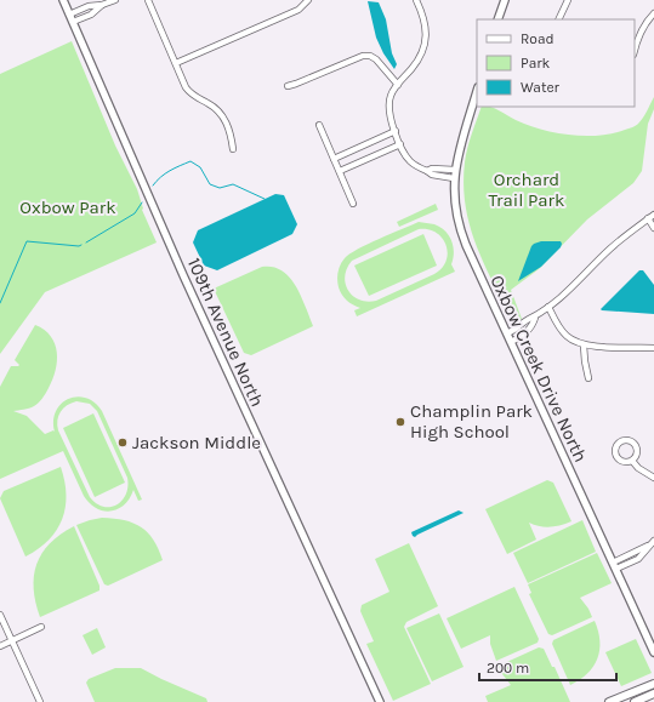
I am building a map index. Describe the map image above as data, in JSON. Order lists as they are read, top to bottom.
{
  "streets": {
    "street": ["109th Avenue North", "Oxbow Creek Drive North"]
  },
  "parks": ["Orchard Trail Park", "Oxbow Park"],
  "places": ["Champlin Park High School", "Jackson Middle"],
  "legend": ["Road", "Park", "Water"],
  "scale_bar": "200 m"
}
